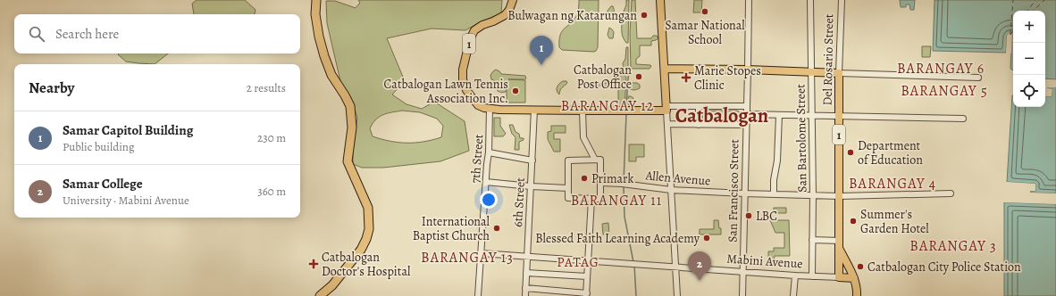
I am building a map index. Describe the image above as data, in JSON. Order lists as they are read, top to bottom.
{
  "streets": {
    "main road": ["1", "Del Rosario Street", "Mabini Avenue"],
    "street": [
      "San Bartolome Street",
      "7th Street",
      "Allen Avenue",
      "San Francisco Street",
      "6th Street"
    ]
  },
  "crossings": [
    ["1", "7th Street"],
    ["1", "6th Street"],
    ["Del Rosario Street", "Allen Avenue"],
    ["Del Rosario Street", "Mabini Avenue"],
    ["San Bartolome Street", "Allen Avenue"],
    ["San Bartolome Street", "Mabini Avenue"],
    ["7th Street", "Mabini Avenue"],
    ["Allen Avenue", "San Francisco Street"],
    ["San Francisco Street", "Mabini Avenue"],
    ["6th Street", "Mabini Avenue"]
  ],
  "districts": [
    "BARANGAY 6",
    "BARANGAY 5",
    "BARANGAY 12",
    "Catbalogan",
    "BARANGAY 4",
    "BARANGAY 11",
    "BARANGAY 3",
    "BARANGAY 13",
    "PATAG"
  ],
  "places": {
    "other": [
      "Samar National School",
      "Bulwagan ng Katarungan",
      "Catbalogan Post Office",
      "Catbalogan Lawn Tennis Association Inc.",
      "Department of Education",
      "Primark",
      "LBC",
      "Summer's Garden Hotel",
      "International Baptist Church",
      "Blessed Faith Learning Academy",
      "Catbalogan City Police Station"
    ],
    "health": ["Marie Stopes Clinic", "Catbalogan Doctor's Hospital"]
  },
  "page": {
    "map_buttons": ["+", "−"],
    "search": "Search here",
    "pins": ["1", "2"],
    "heading": ["Nearby", "2 results"],
    "list": [
      {
        "mark": "1",
        "name": "Samar Capitol Building",
        "note": "Public building",
        "value": "230 m"
      },
      {
        "mark": "2",
        "name": "Samar College",
        "note": "University · Mabini Avenue",
        "value": "360 m"
      }
    ]
  }
}
